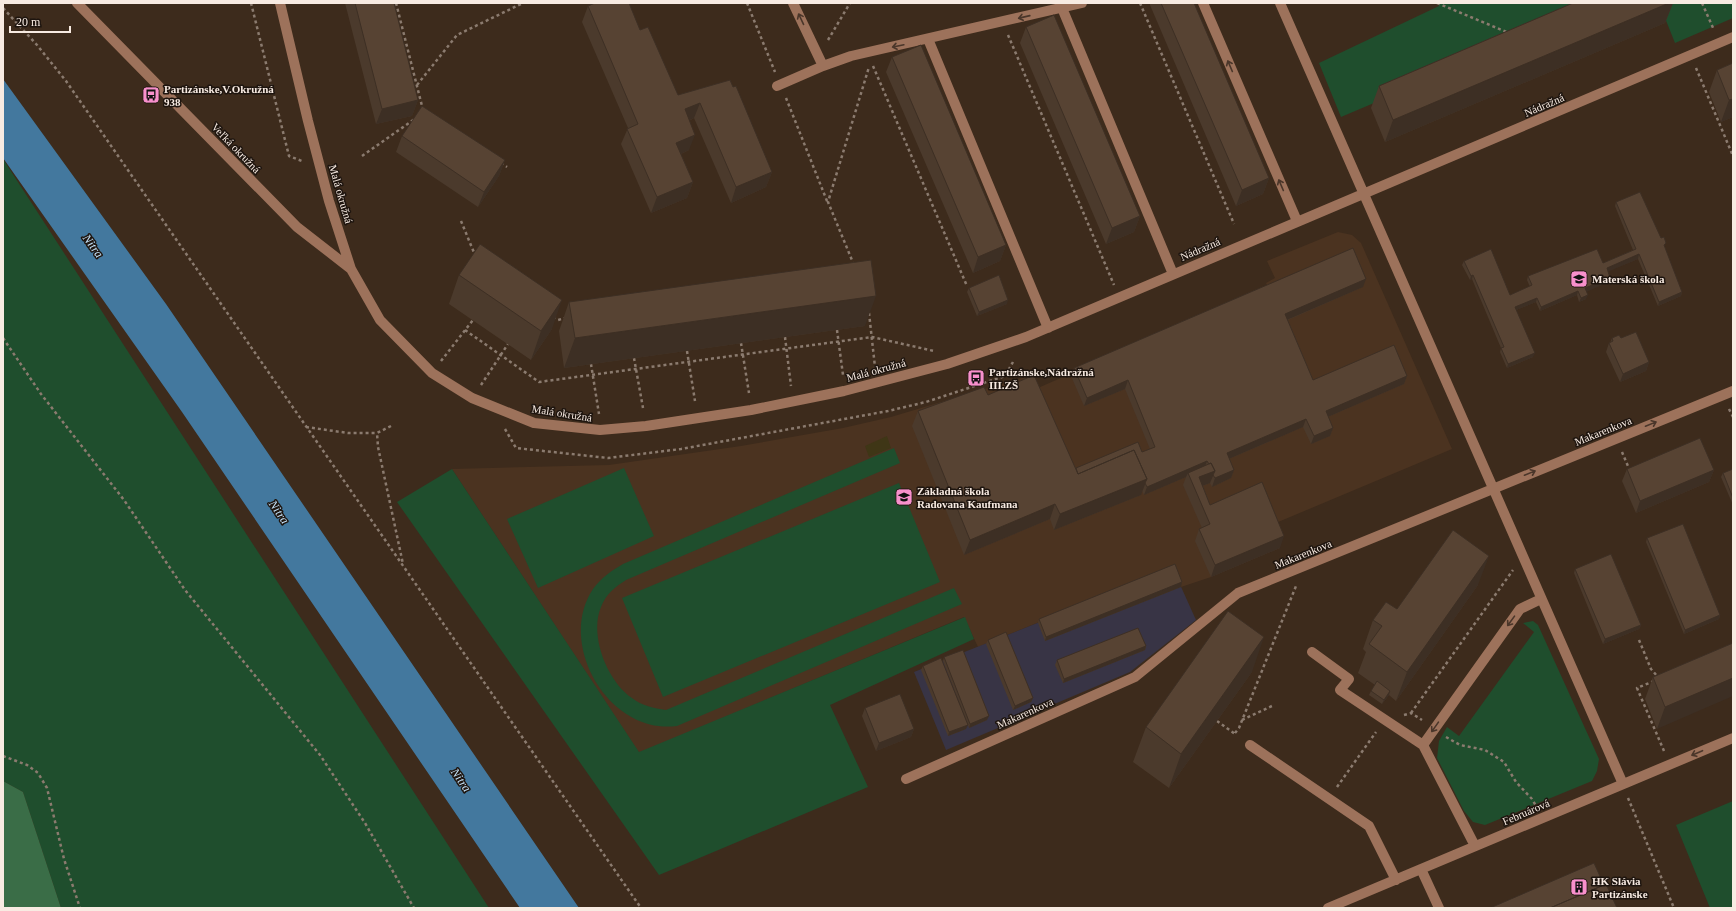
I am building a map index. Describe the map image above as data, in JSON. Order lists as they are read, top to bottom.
{
  "streets": {
    "street": [
      "Nádražná",
      "Veľká okružná",
      "Malá okružná",
      "Makarenkova",
      "Februárová"
    ]
  },
  "crossings": [
    ["Nádražná", "Malá okružná"],
    ["Veľká okružná", "Malá okružná"]
  ],
  "water": ["Nitra"],
  "places": {
    "bus stop": ["Partizánske,V.Okružná 938", "Partizánske,Nádražná III.ZŠ"],
    "school or university": ["Materská škola", "Základná škola Radovana Kaufmana"],
    "building": ["HK Slávia Partizánske"]
  },
  "scale_bar": "20 m"
}
